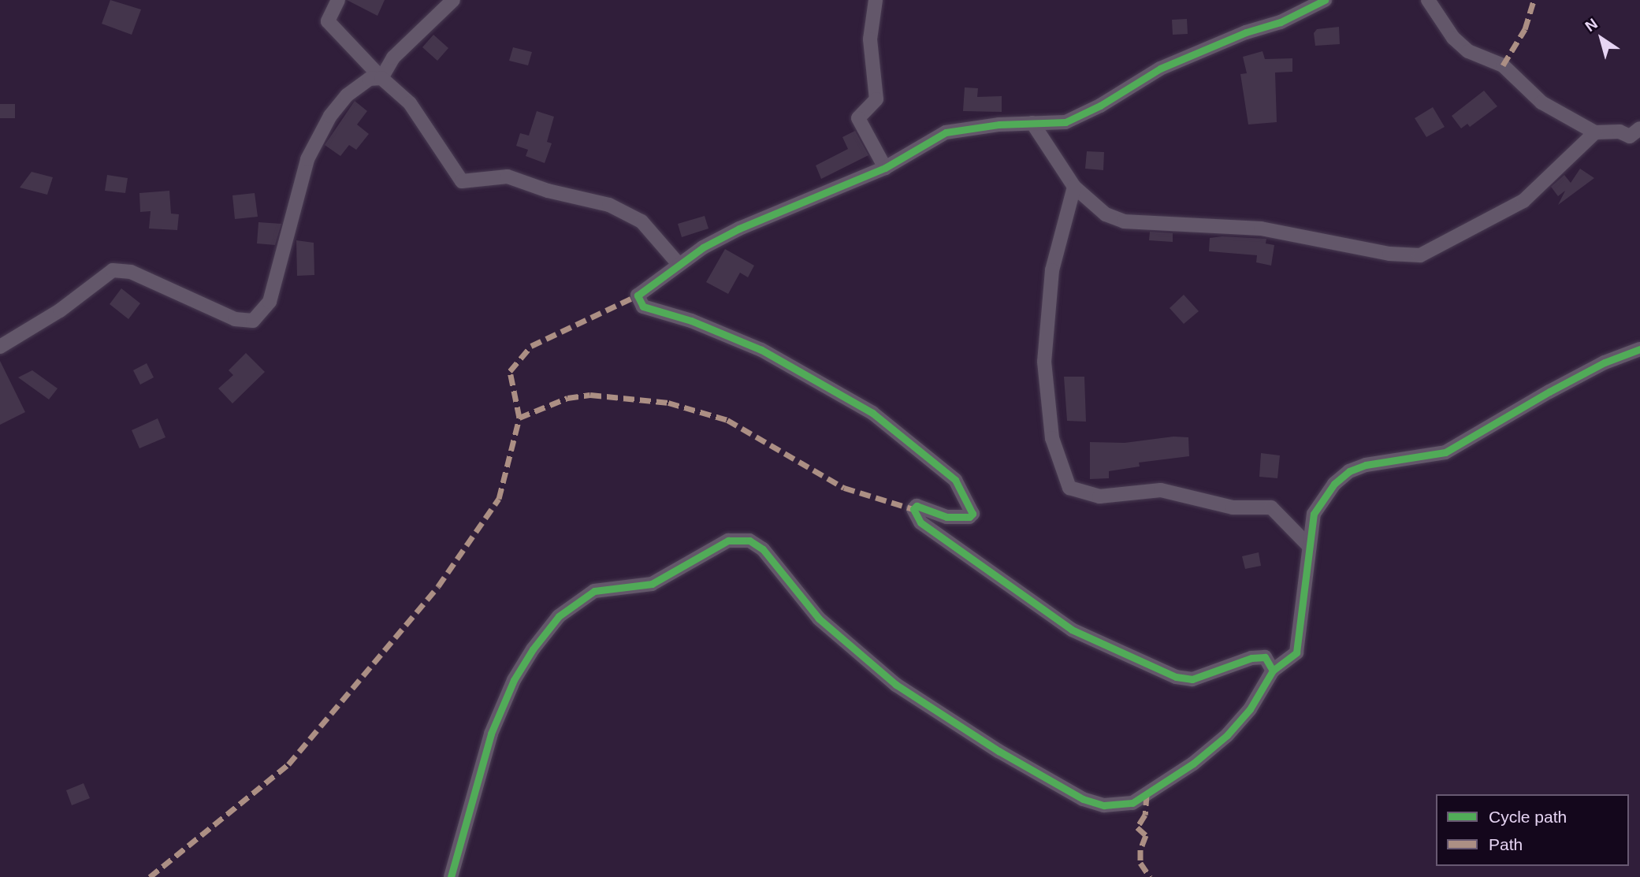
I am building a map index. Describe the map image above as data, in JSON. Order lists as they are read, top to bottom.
{
  "legend": ["Cycle path", "Path"],
  "north": "top left"
}
